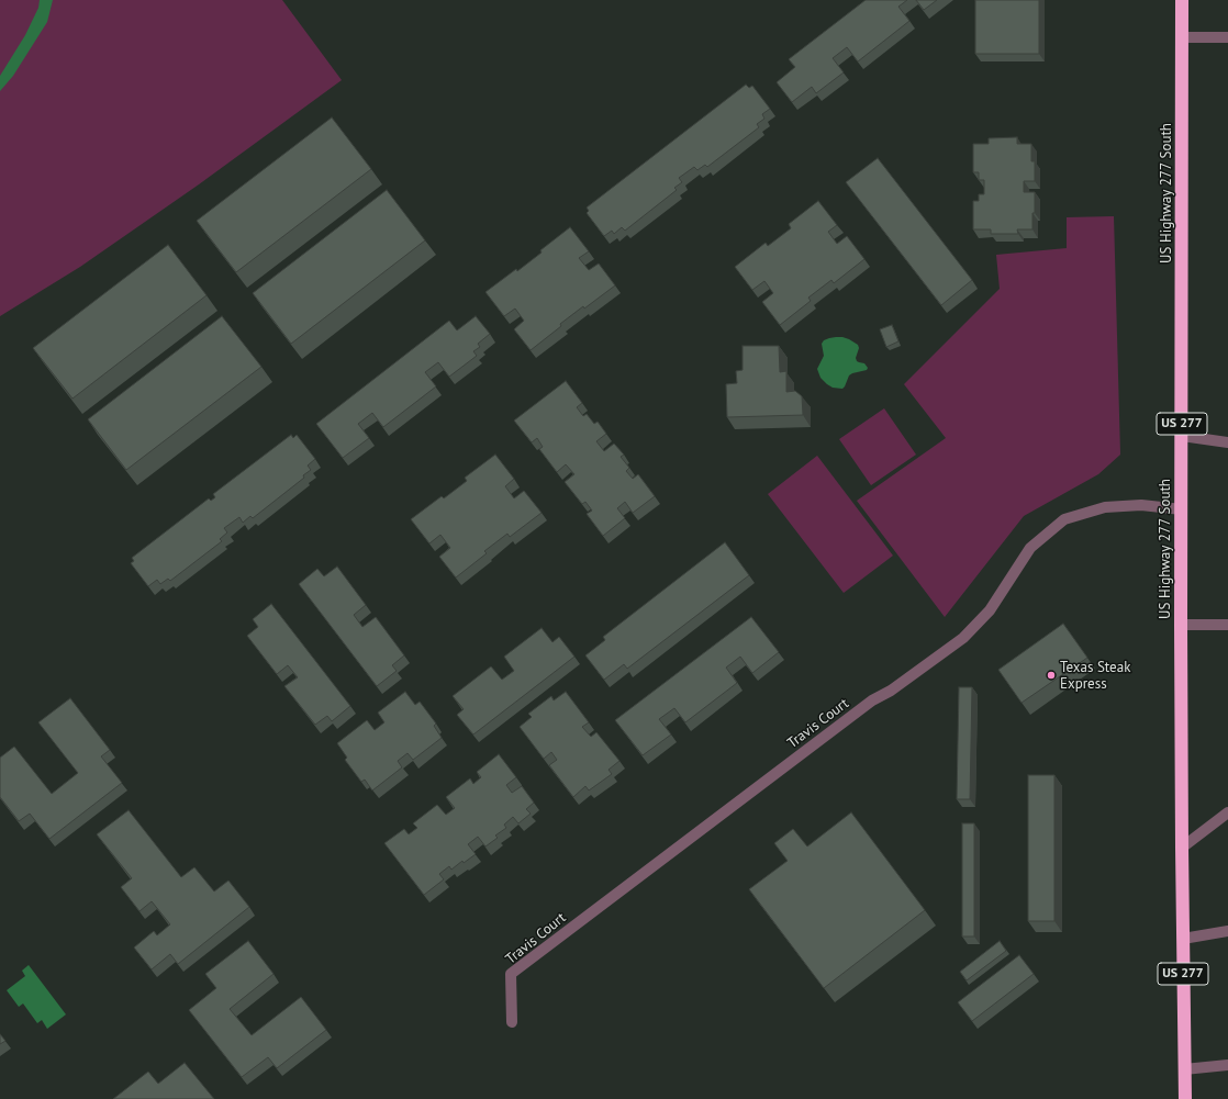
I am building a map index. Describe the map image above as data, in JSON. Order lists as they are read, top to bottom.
{
  "streets": {
    "highway": ["US Highway 277 South", "US 277"],
    "street": ["Travis Court"]
  },
  "crossings": [
    ["US Highway 277 South", "Travis Court"]
  ],
  "places": ["Texas Steak Express"]
}
